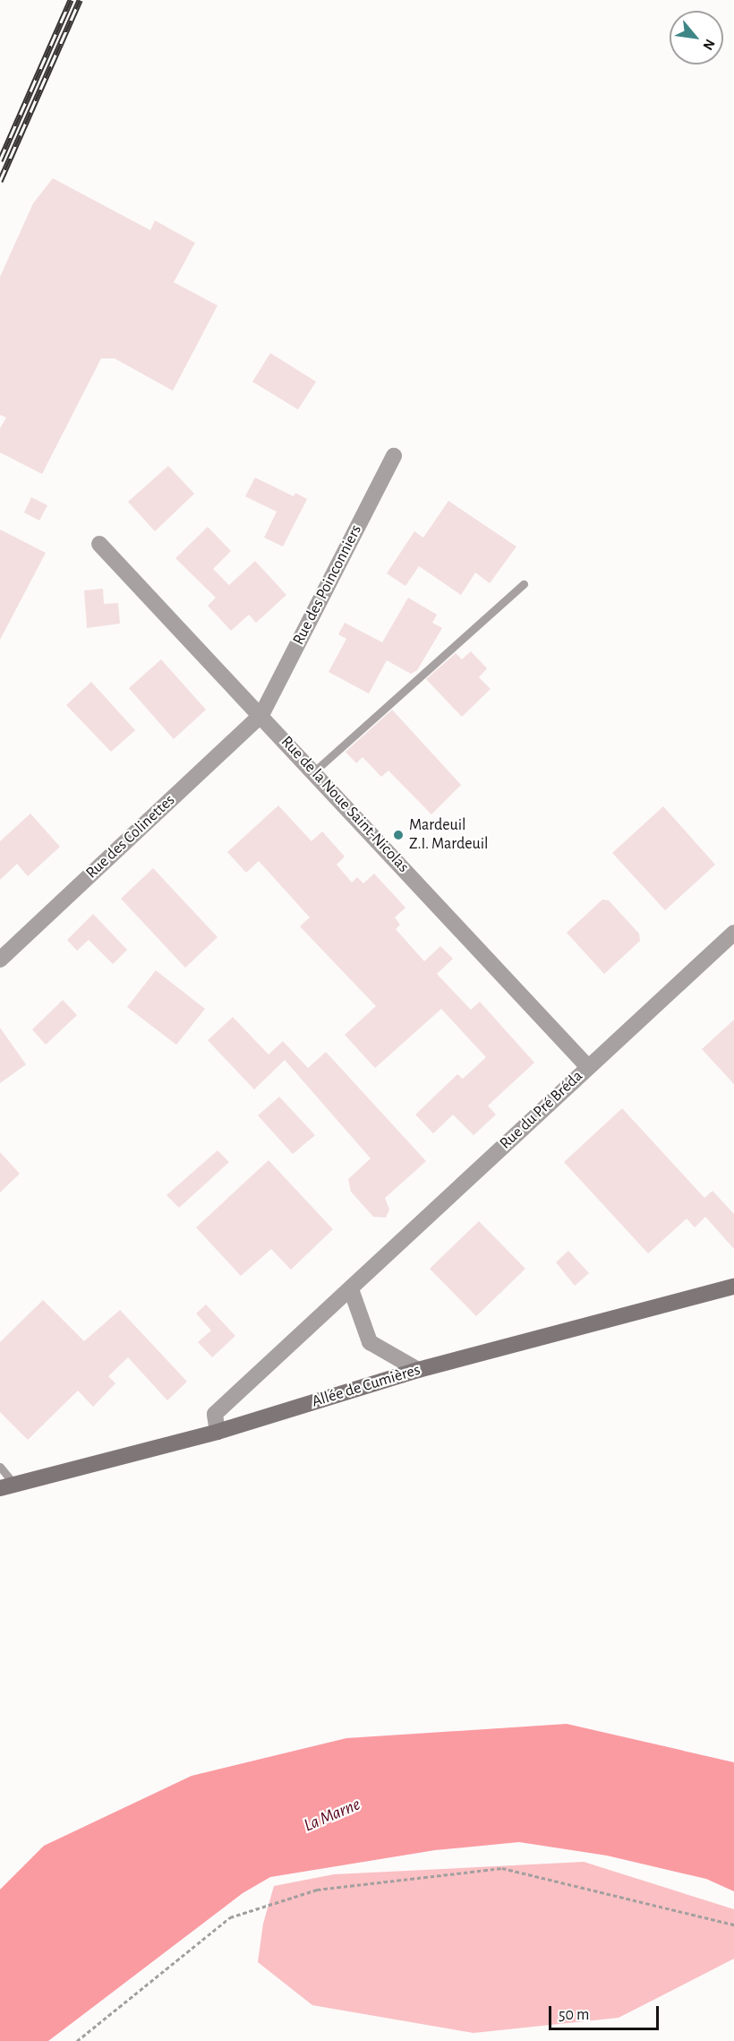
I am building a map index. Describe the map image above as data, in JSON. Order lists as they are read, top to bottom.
{
  "streets": {
    "main road": ["Allée de Cumières"],
    "street": [
      "Rue des Poinconniers",
      "Rue de la Noue Saint-Nicolas",
      "Rue des Colinettes",
      "Rue du Pré Bréda"
    ]
  },
  "crossings": [
    ["Rue des Poinconniers", "Rue de la Noue Saint-Nicolas"],
    ["Rue des Poinconniers", "Rue des Colinettes"],
    ["Rue de la Noue Saint-Nicolas", "Rue des Colinettes"],
    ["Rue de la Noue Saint-Nicolas", "Rue du Pré Bréda"],
    ["Rue du Pré Bréda", "Allée de Cumières"]
  ],
  "water": ["La Marne"],
  "places": ["Mardeuil Z.I. Mardeuil"],
  "scale_bar": "50 m",
  "north": "bottom right"
}
